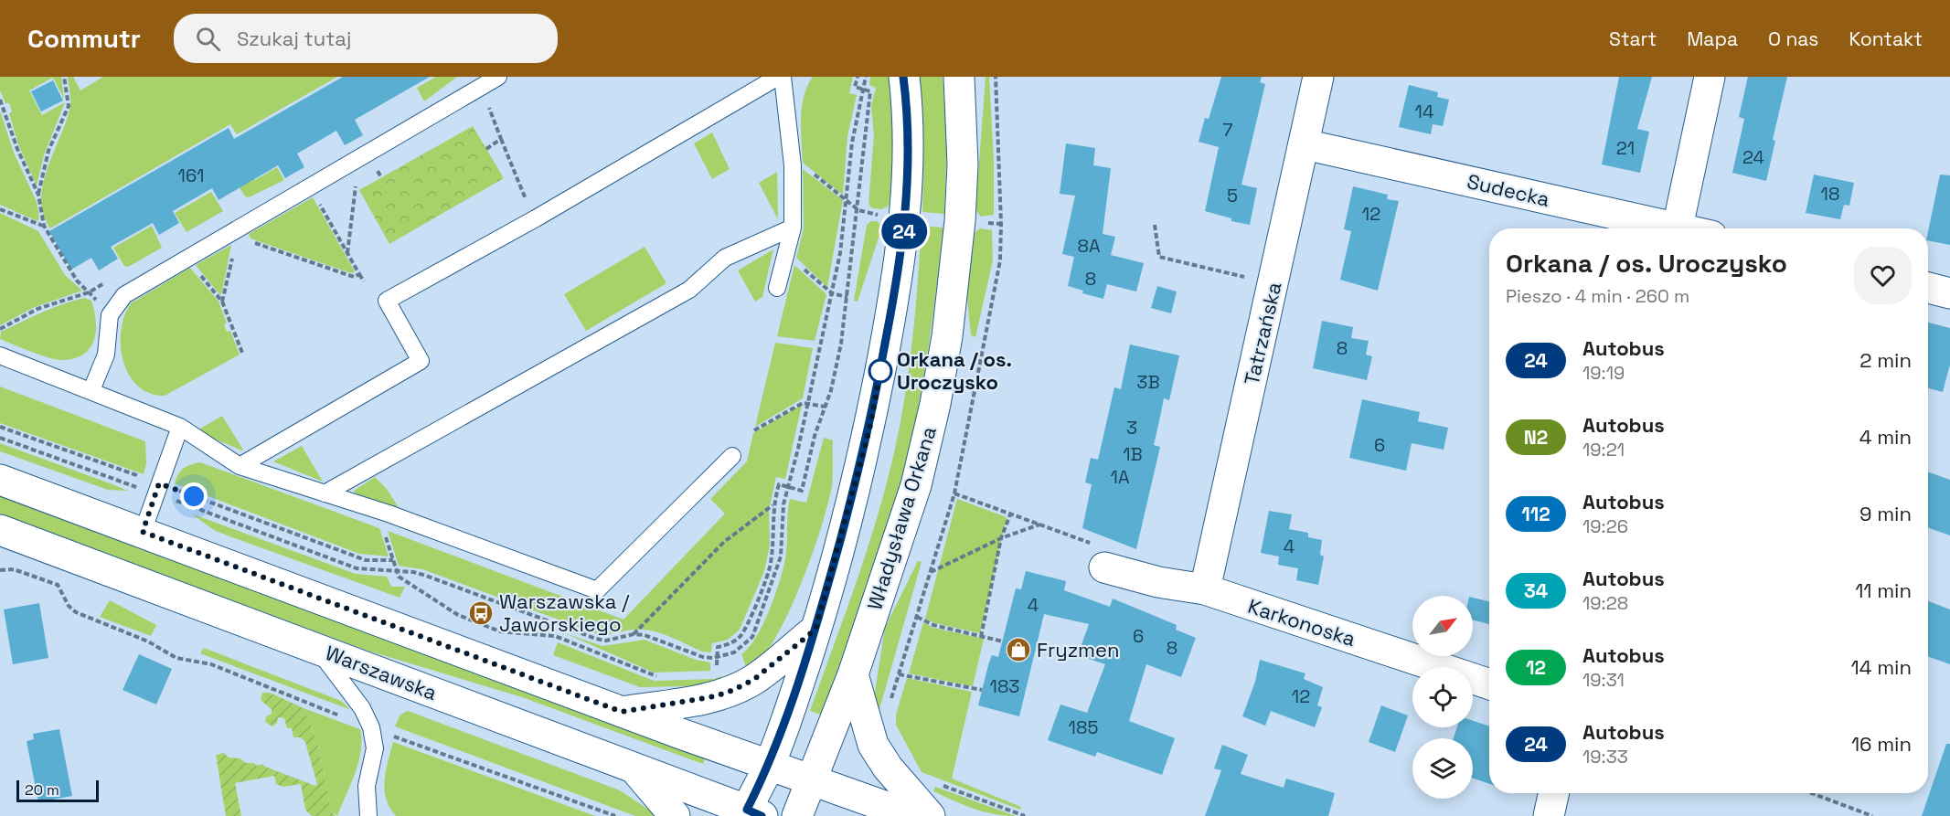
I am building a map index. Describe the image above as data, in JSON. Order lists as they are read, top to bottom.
{
  "streets": {
    "street": [
      "Sudecka",
      "Tatrzańska",
      "Władysława Orkana",
      "Karkonoska",
      "Warszawska"
    ]
  },
  "crossings": [
    ["Sudecka", "Tatrzańska"],
    ["Tatrzańska", "Karkonoska"]
  ],
  "places": {
    "other": ["Orkana / os. Uroczysko"],
    "bus stop": ["Warszawska / Jaworskiego"],
    "shop": ["Fryzmen"]
  },
  "lines": ["bus line 24"],
  "house_numbers": [
    "14",
    "7",
    "21",
    "24",
    "161",
    "18",
    "5",
    "12",
    "8A",
    "8",
    "8",
    "3B",
    "3",
    "6",
    "1B",
    "1A",
    "4",
    "4",
    "6",
    "8",
    "183",
    "12",
    "185"
  ],
  "scale_bar": "20 m",
  "north": "top right",
  "page": {
    "header": "Commutr",
    "search": "Szukaj tutaj",
    "nav": [
      "Start",
      "Mapa",
      "O nas",
      "Kontakt"
    ],
    "on_map": "24",
    "heading": ["Orkana / os. Uroczysko", "Pieszo · 4 min · 260 m"],
    "list": [
      {
        "mark": "24",
        "name": "Autobus",
        "note": "19:19",
        "value": "2 min"
      },
      {
        "mark": "N2",
        "name": "Autobus",
        "note": "19:21",
        "value": "4 min"
      },
      {
        "mark": "112",
        "name": "Autobus",
        "note": "19:26",
        "value": "9 min"
      },
      {
        "mark": "34",
        "name": "Autobus",
        "note": "19:28",
        "value": "11 min"
      },
      {
        "mark": "12",
        "name": "Autobus",
        "note": "19:31",
        "value": "14 min"
      },
      {
        "mark": "24",
        "name": "Autobus",
        "note": "19:33",
        "value": "16 min"
      }
    ],
    "scale": "20 m"
  }
}
